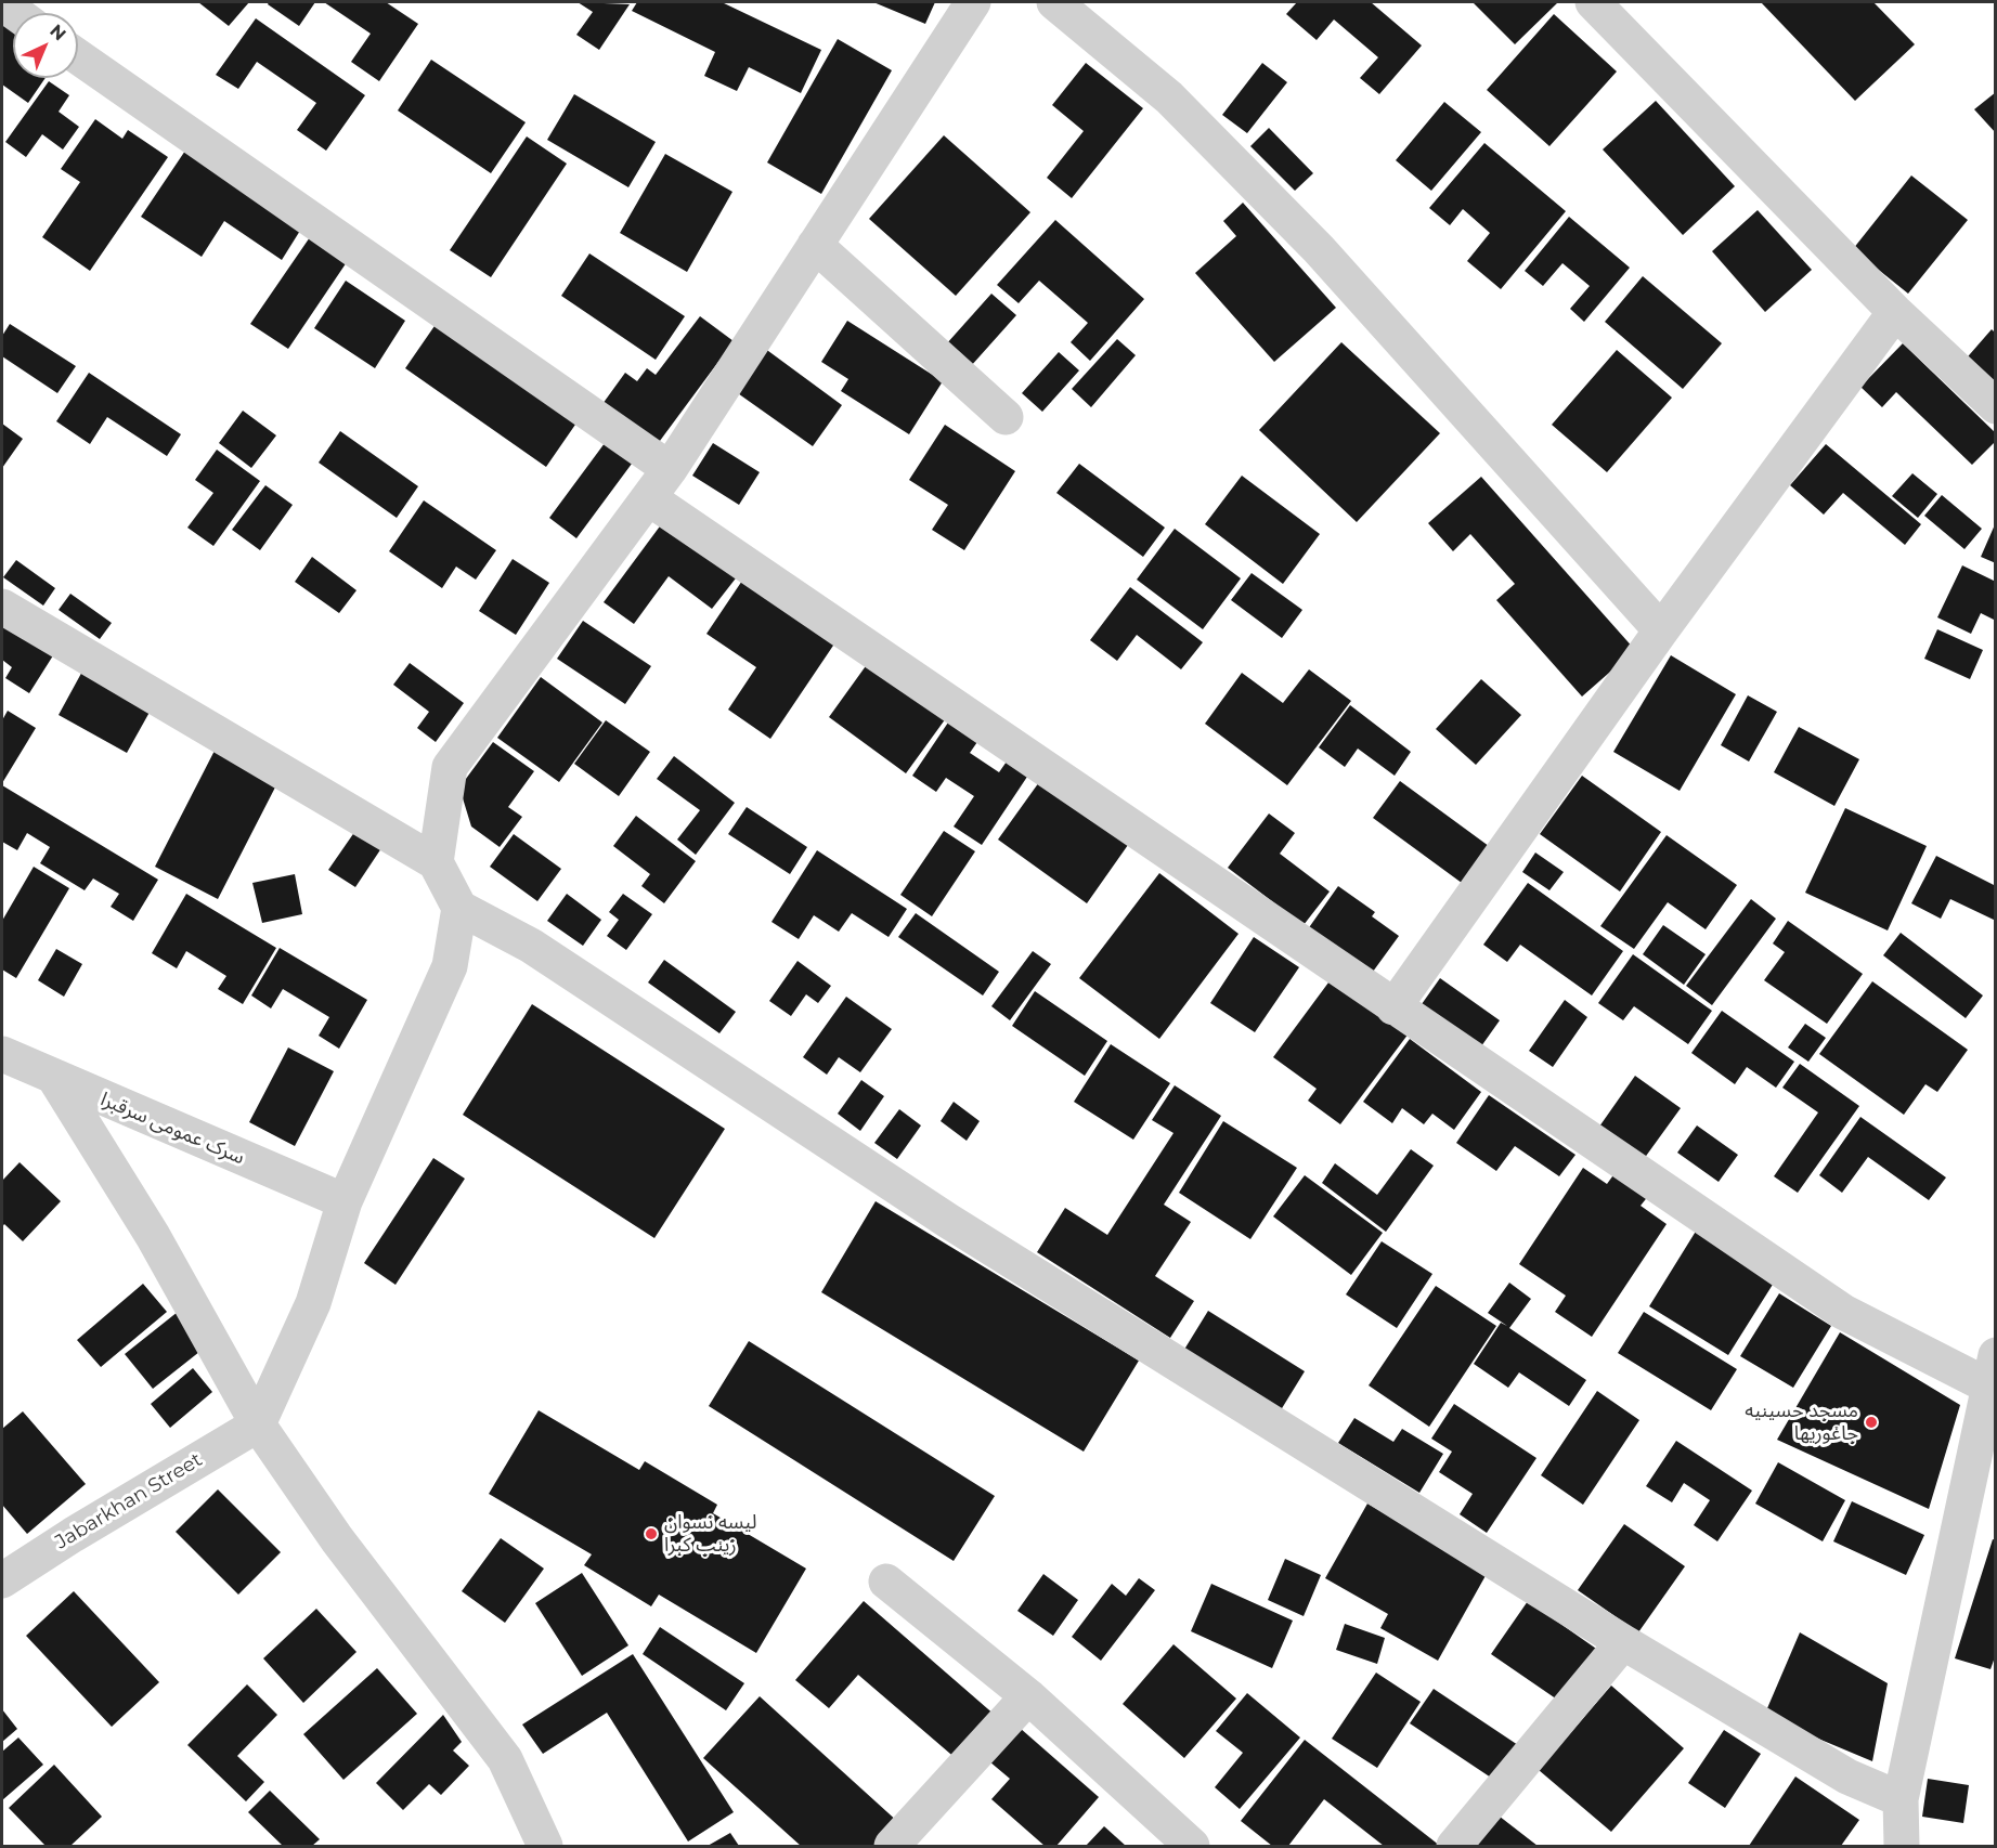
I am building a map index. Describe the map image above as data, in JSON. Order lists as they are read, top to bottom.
{
  "streets": {
    "street": ["سرک عمومی سرقبرا", "Jabarkhan Street"]
  },
  "places": ["مسجد حسینیه جاغوریها", "لیسه نسوان زینب کبرا"],
  "north": "top right"
}
